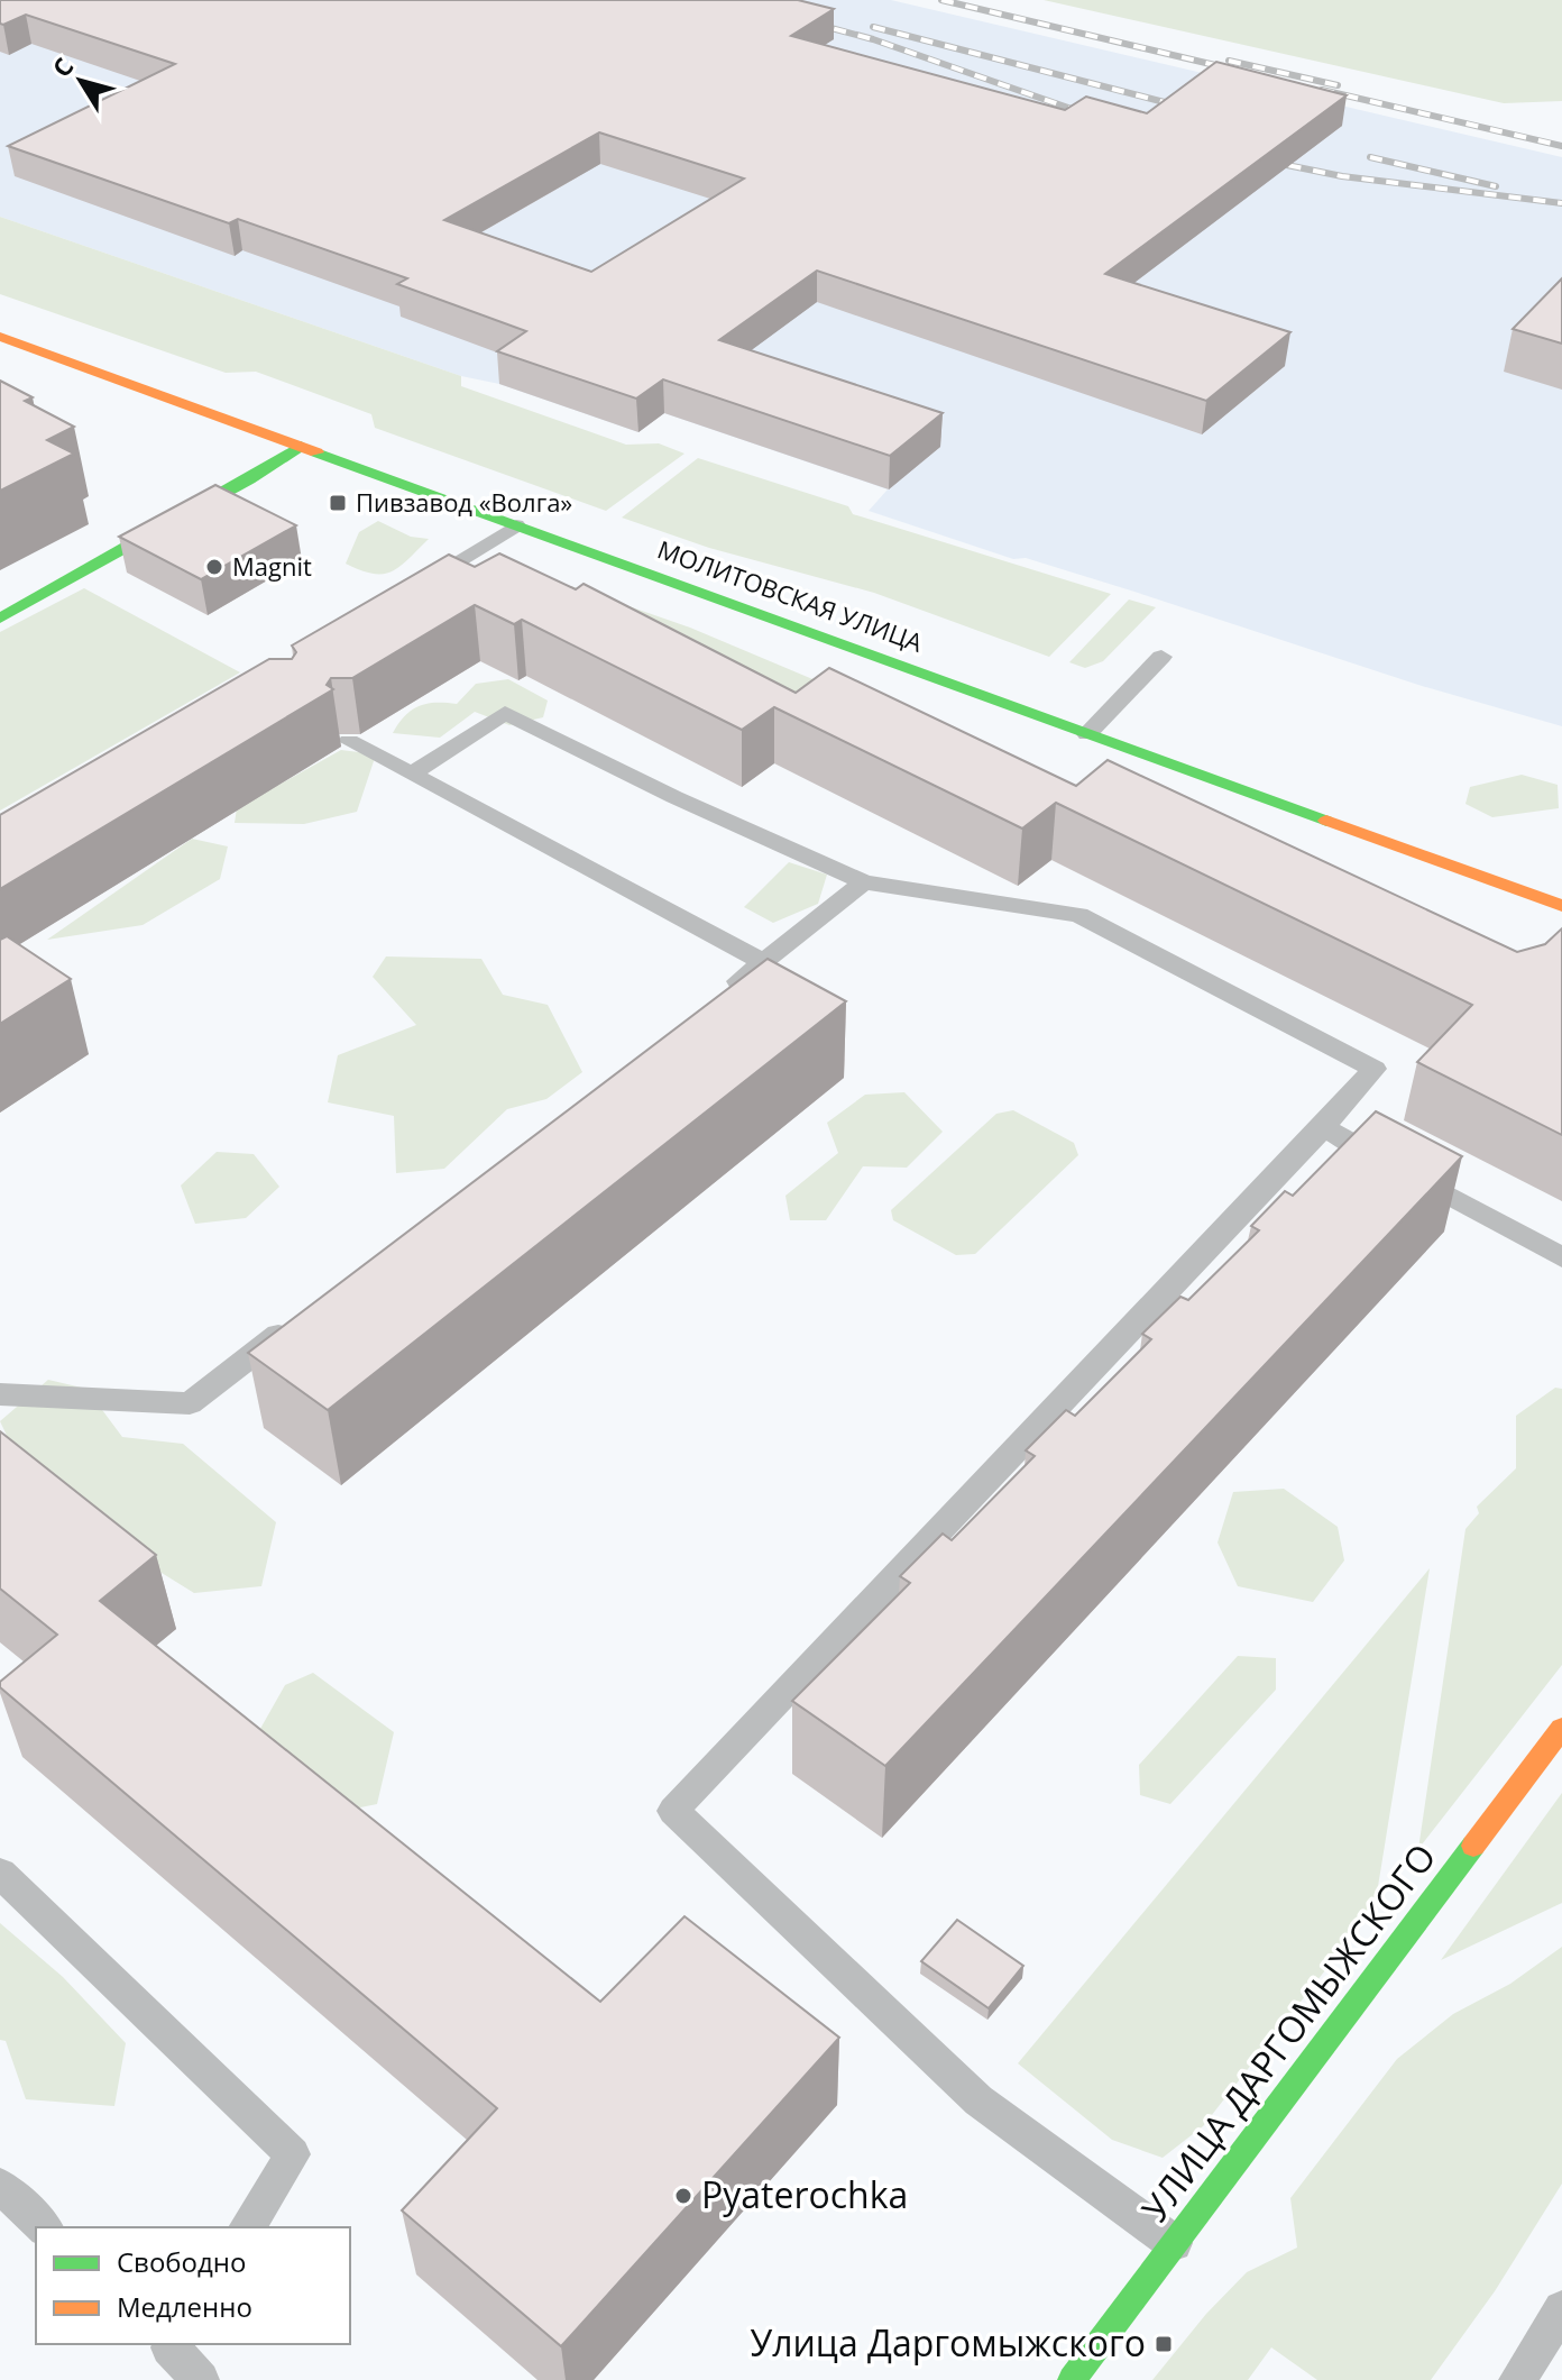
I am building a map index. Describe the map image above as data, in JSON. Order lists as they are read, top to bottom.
{
  "streets": {
    "street": ["МОЛИТОВСКАЯ УЛИЦА", "УЛИЦА ДАРГОМЫЖСКОГО"]
  },
  "places": {
    "transit": ["Пивзавод «Волга»", "Улица Даргомыжского"],
    "other": ["Magnit", "Pyaterochka"]
  },
  "legend": ["Свободно", "Медленно"],
  "north": "top left"
}
